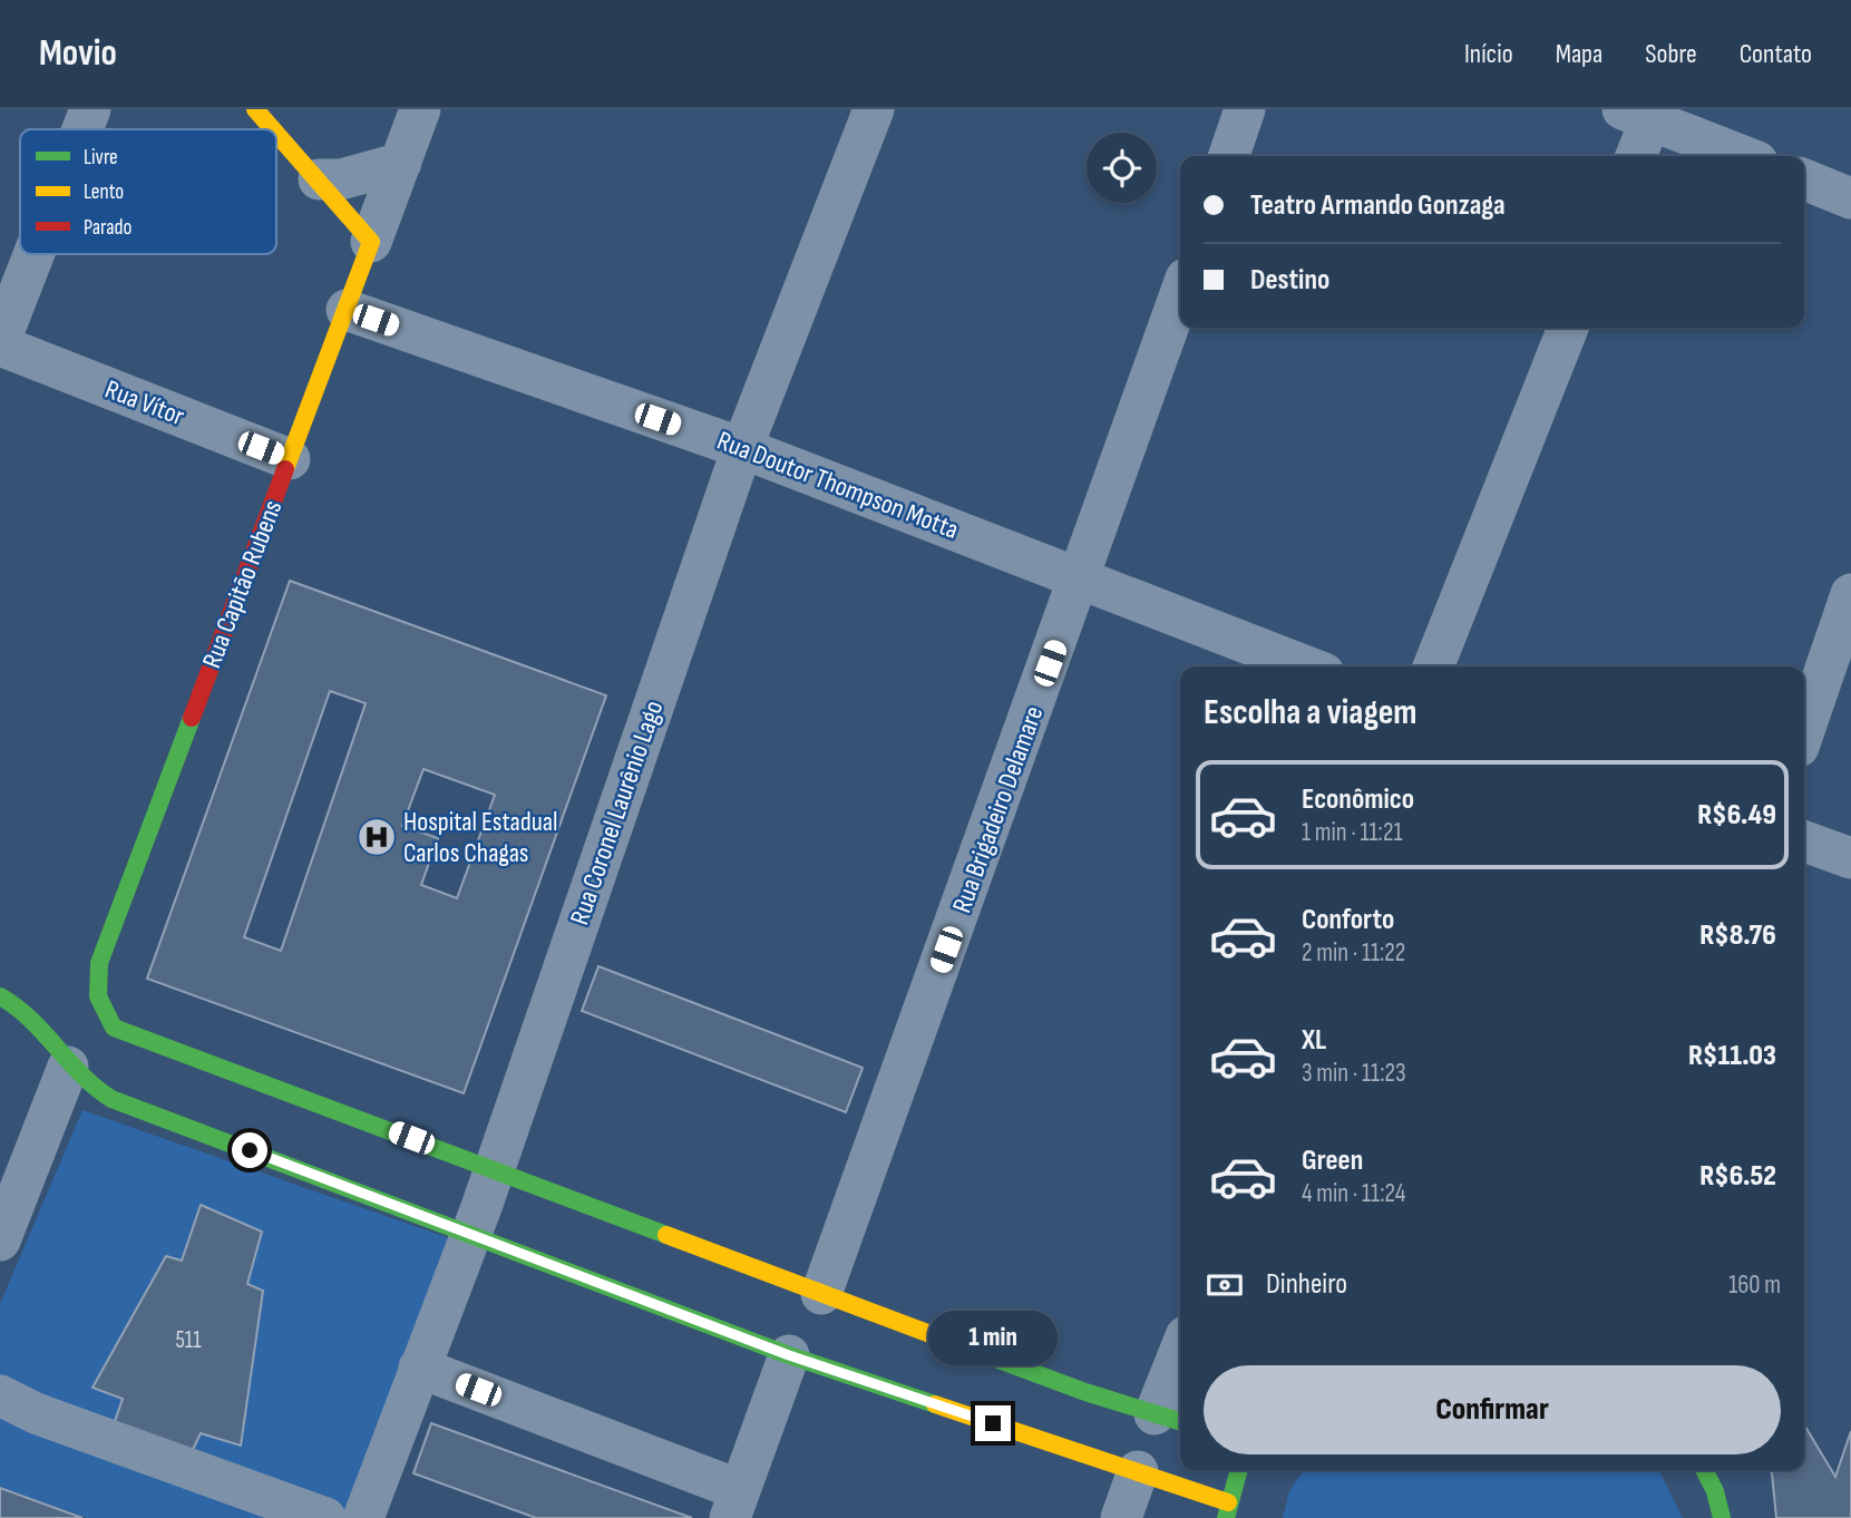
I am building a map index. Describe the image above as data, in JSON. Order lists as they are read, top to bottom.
{
  "streets": {
    "main road": ["Rua Capitão Rubens"],
    "street": [
      "Rua Vítor",
      "Rua Doutor Thompson Motta",
      "Rua Brigadeiro Delamare",
      "Rua Coronel Laurênio Lago"
    ]
  },
  "crossings": [
    ["Rua Vítor", "Rua Capitão Rubens"],
    ["Rua Doutor Thompson Motta", "Rua Capitão Rubens"],
    ["Rua Doutor Thompson Motta", "Rua Brigadeiro Delamare"],
    ["Rua Doutor Thompson Motta", "Rua Coronel Laurênio Lago"],
    ["Rua Capitão Rubens", "Rua Coronel Laurênio Lago"]
  ],
  "places": {
    "hospital": ["Hospital Estadual Carlos Chagas"]
  },
  "house_numbers": ["511"],
  "legend": ["Livre", "Lento", "Parado"],
  "page": {
    "header": "Movio",
    "nav": [
      "Início",
      "Mapa",
      "Sobre",
      "Contato"
    ],
    "banner": ["Teatro Armando Gonzaga", "Destino"],
    "heading": "Escolha a viagem",
    "list": [
      {
        "name": "Econômico",
        "note": "1 min · 11:21",
        "value": "R$6.49"
      },
      {
        "name": "Conforto",
        "note": "2 min · 11:22",
        "value": "R$8.76"
      },
      {
        "name": "XL",
        "note": "3 min · 11:23",
        "value": "R$11.03"
      },
      {
        "name": "Green",
        "note": "4 min · 11:24",
        "value": "R$6.52"
      }
    ],
    "pay": ["Dinheiro", "160 m"],
    "bubble": "1 min",
    "buttons": "Confirmar"
  }
}
